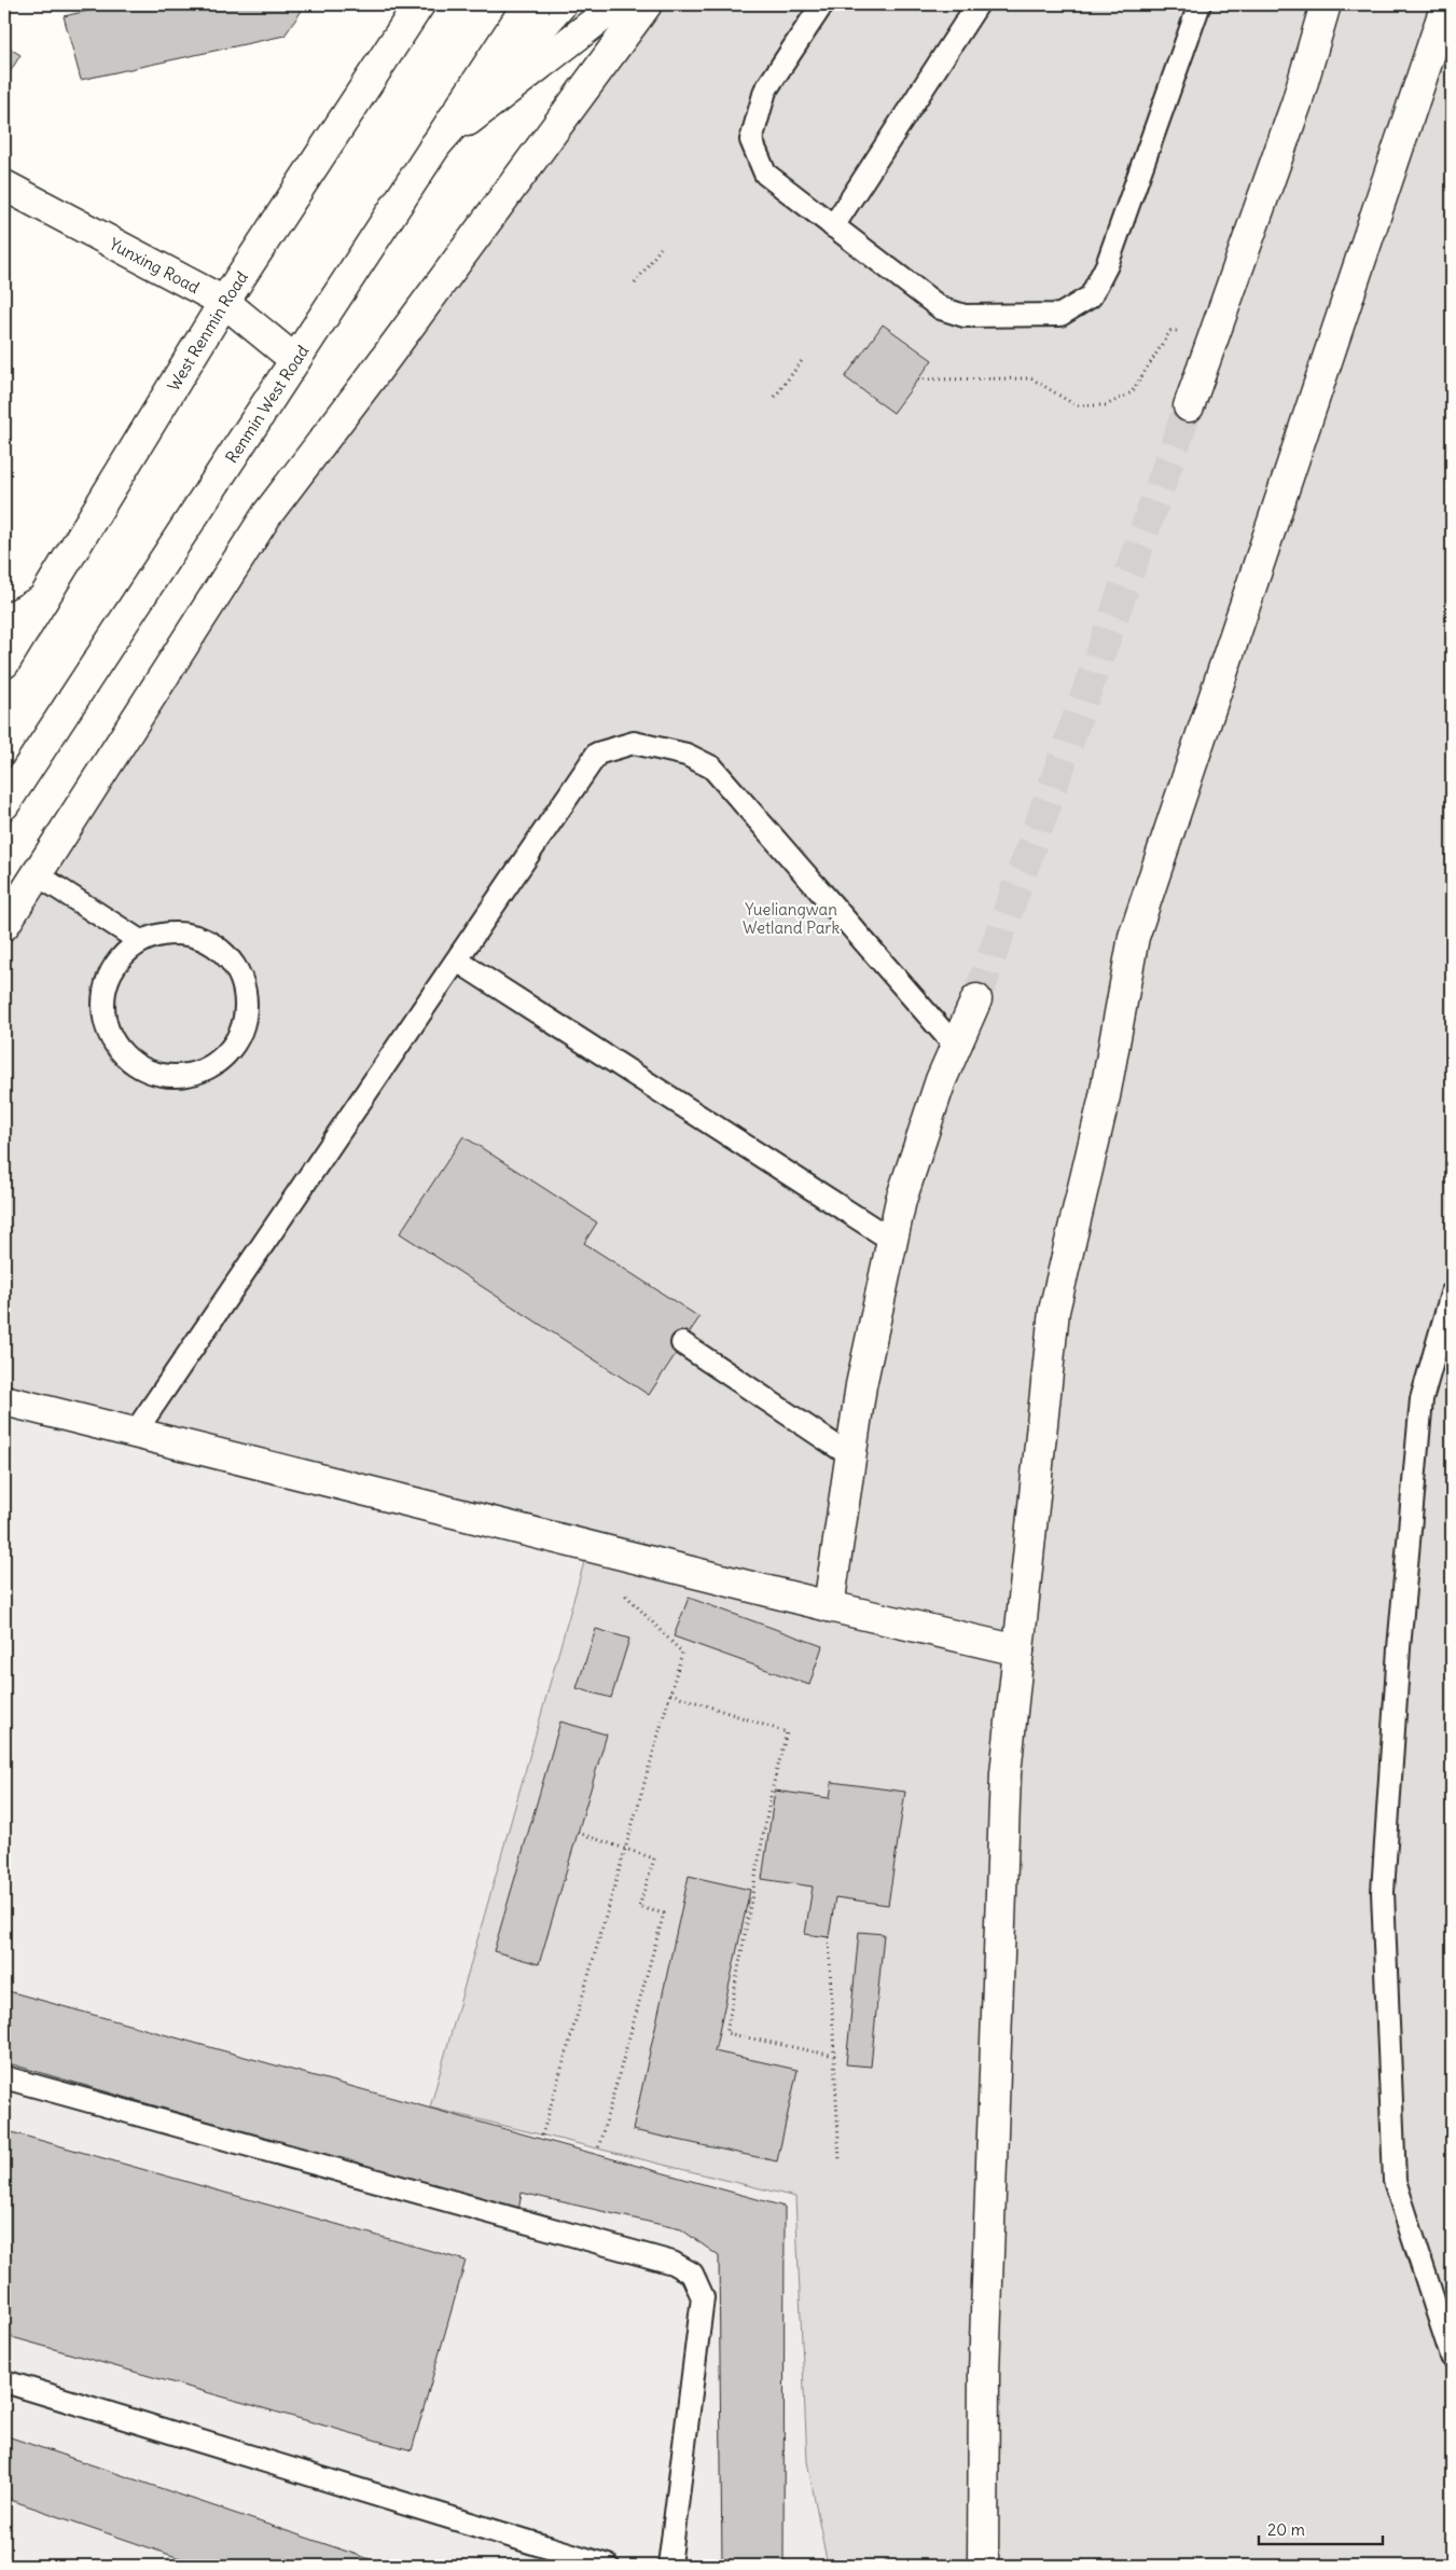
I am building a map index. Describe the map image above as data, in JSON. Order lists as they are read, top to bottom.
{
  "streets": {
    "main road": ["Yunxing Road", "West Renmin Road", "Renmin West Road"]
  },
  "crossings": [
    ["Yunxing Road", "West Renmin Road"],
    ["Yunxing Road", "Renmin West Road"]
  ],
  "parks": ["Yueliangwan Wetland Park"],
  "scale_bar": "20 m"
}
